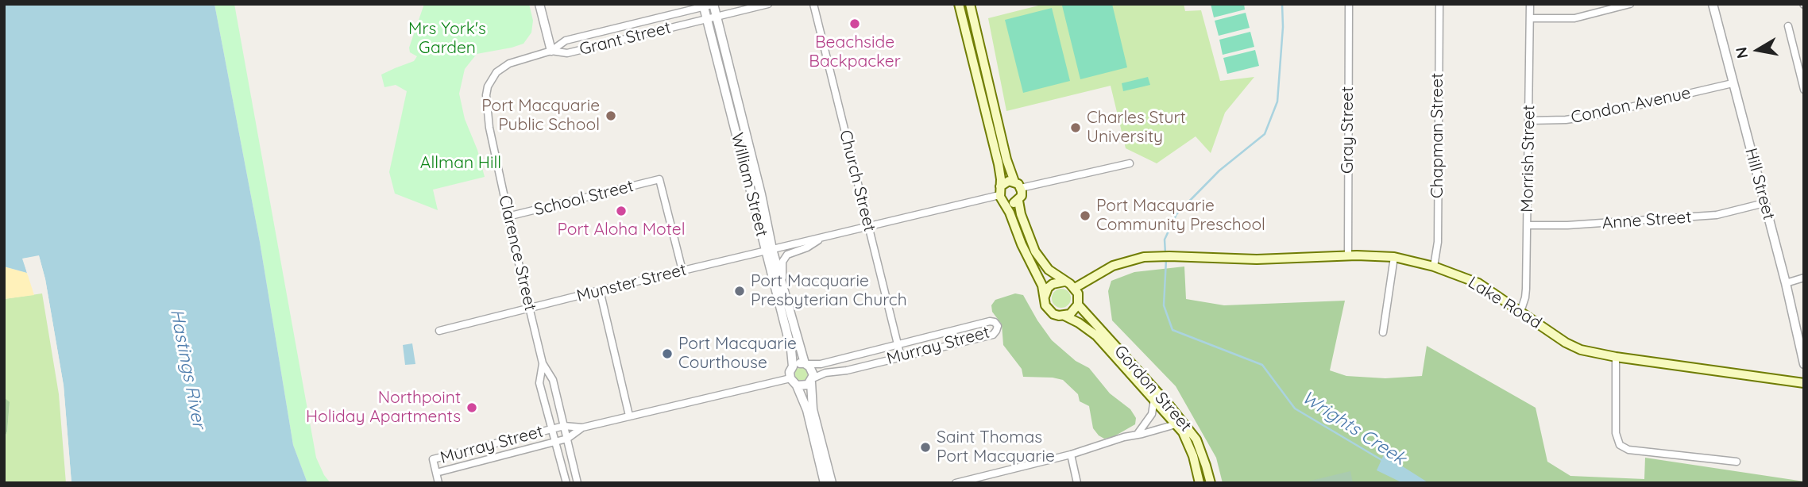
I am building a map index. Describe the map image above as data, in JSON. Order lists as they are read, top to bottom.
{
  "streets": {
    "main road": ["Lake Road", "Gordon Street"],
    "street": [
      "Grant Street",
      "Condon Avenue",
      "Gray Street",
      "Chapman Street",
      "Morrish Street",
      "Church Street",
      "Hill Street",
      "William Street",
      "School Street",
      "Anne Street",
      "Clarence Street",
      "Munster Street",
      "Murray Street"
    ]
  },
  "crossings": [
    ["Grant Street", "William Street"],
    ["Grant Street", "Clarence Street"],
    ["Condon Avenue", "Morrish Street"],
    ["Condon Avenue", "Hill Street"],
    ["Gray Street", "Lake Road"],
    ["Chapman Street", "Lake Road"],
    ["Morrish Street", "Anne Street"],
    ["Morrish Street", "Lake Road"],
    ["Church Street", "Munster Street"],
    ["Church Street", "Murray Street"],
    ["Hill Street", "Anne Street"],
    ["William Street", "Munster Street"],
    ["William Street", "Murray Street"],
    ["School Street", "Clarence Street"],
    ["School Street", "Munster Street"],
    ["Clarence Street", "Munster Street"],
    ["Clarence Street", "Murray Street"],
    ["Lake Road", "Gordon Street"]
  ],
  "water": ["Hastings River", "Wrights Creek"],
  "parks": ["Mrs York's Garden", "Allman Hill"],
  "places": [
    "Beachside Backpacker",
    "Port Macquarie Public School",
    "Charles Sturt University",
    "Port Aloha Motel",
    "Port Macquarie Community Preschool",
    "Port Macquarie Presbyterian Church",
    "Port Macquarie Courthouse",
    "Northpoint Holiday Apartments",
    "Saint Thomas Port Macquarie"
  ],
  "north": "left"
}
